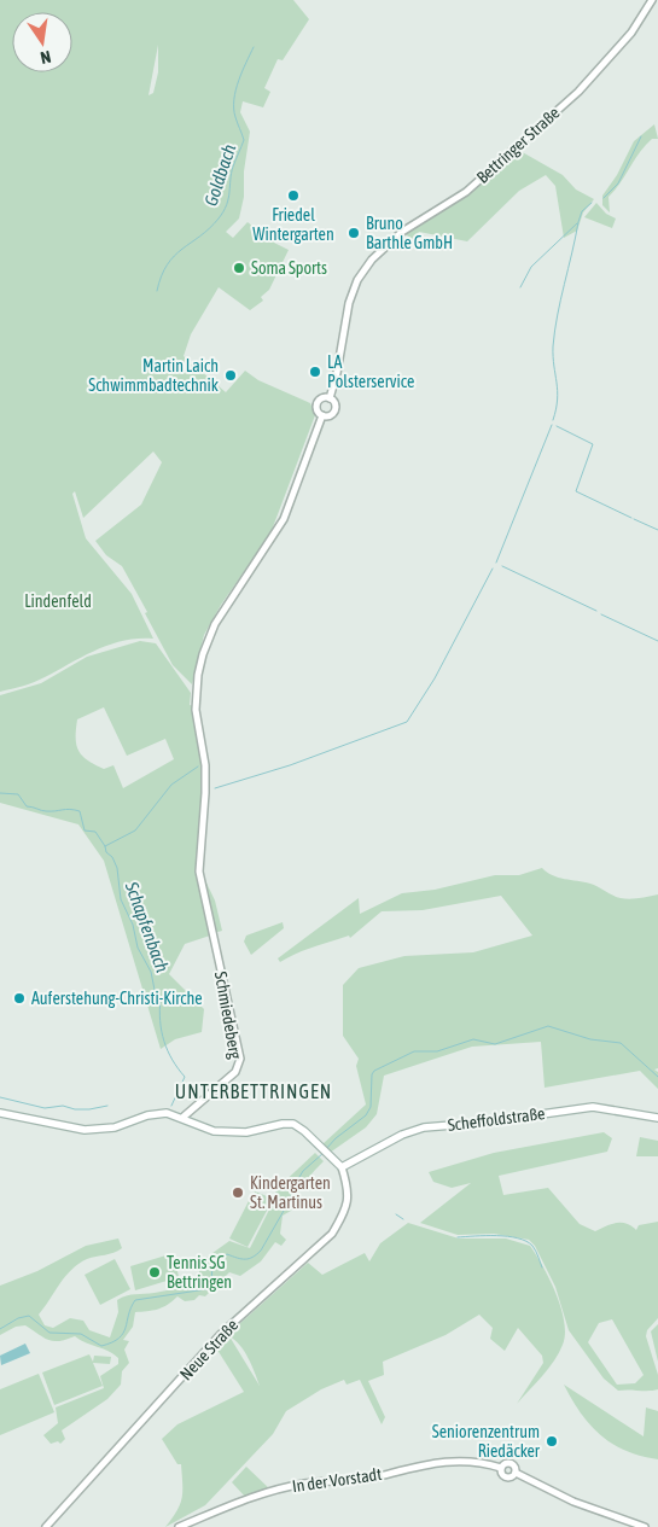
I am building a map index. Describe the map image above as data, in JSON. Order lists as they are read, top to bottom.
{
  "streets": {
    "main road": ["Scheffoldstraße"],
    "street": [
      "Bettringer Straße",
      "Schmiedeberg",
      "Neue Straße",
      "In der Vorstadt"
    ]
  },
  "crossings": [
    ["Bettringer Straße", "Schmiedeberg"],
    ["Scheffoldstraße", "Neue Straße"]
  ],
  "districts": ["UNTERBETTRINGEN"],
  "water": ["Goldbach", "Schapfenbach"],
  "parks": ["Lindenfeld"],
  "places": [
    "Friedel Wintergarten",
    "Bruno Barthle GmbH",
    "Soma Sports",
    "LA Polsterservice",
    "Martin Laich Schwimmbadtechnik",
    "Auferstehung-Christi-Kirche",
    "Kindergarten St. Martinus",
    "Tennis SG Bettringen",
    "Seniorenzentrum Riedäcker"
  ],
  "north": "bottom"
}
